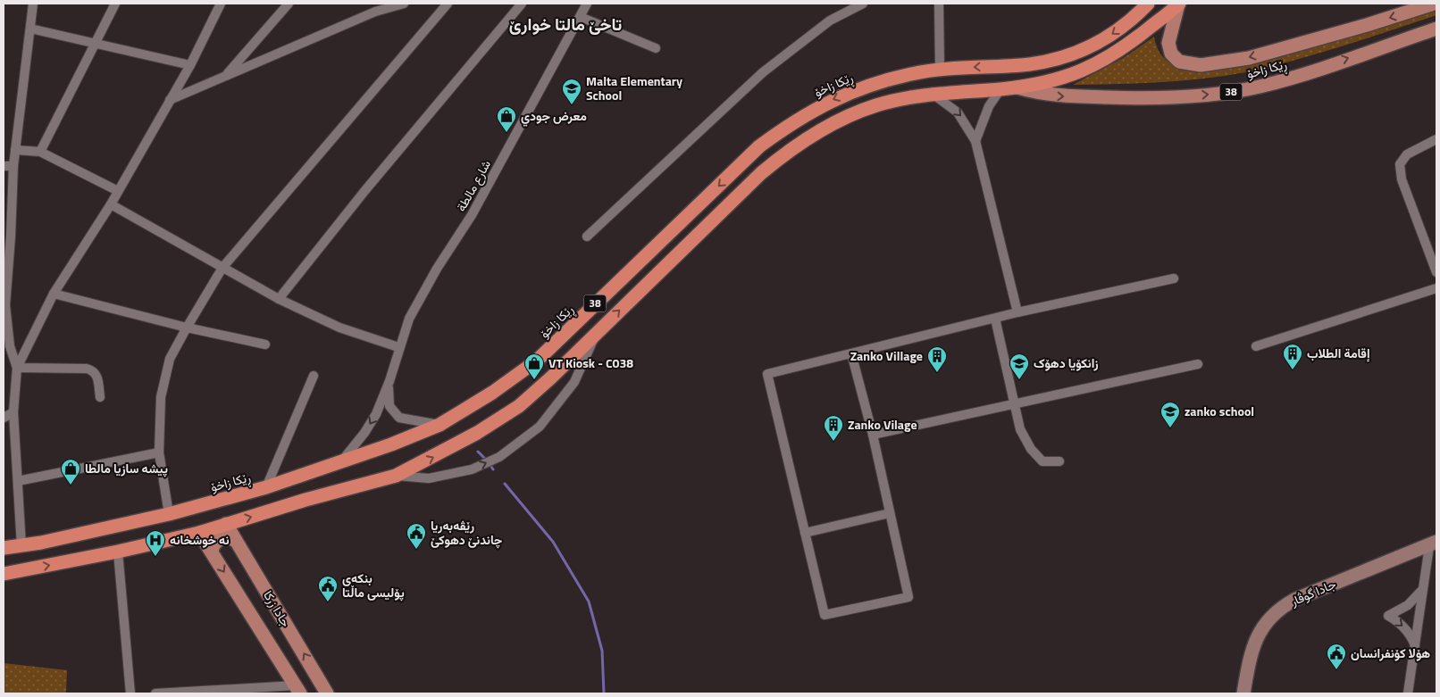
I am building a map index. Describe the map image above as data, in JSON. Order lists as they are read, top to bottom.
{
  "streets": {
    "highway": ["ڕێکا زاخۆ", "38"],
    "main road": ["جادا زرکا"],
    "street": ["شارع مالطة", "جادا گوڤار"]
  },
  "crossings": [
    ["ڕێکا زاخۆ", "شارع مالطة"],
    ["ڕێکا زاخۆ", "جادا زرکا"]
  ],
  "districts": ["تاخێ مالتا خوارێ"],
  "places": {
    "school or university": ["Malta Elementary School", "زانکۆیا دهۆک", "zanko school"],
    "shop": ["معرض جودي", "VT Kiosk - C038", "پيشه سازيا مالطا"],
    "building": ["إقامة الطلاب", "Zanko Village", "Zanko Vilage"],
    "public building": ["رێڤەبەریا چاندنێ دهوکێ", "بنکەی پۆلیسی ماڵتا", "هۆلا كۆنفرانسان"],
    "hospital": ["نه خوشخانه"]
  }
}
